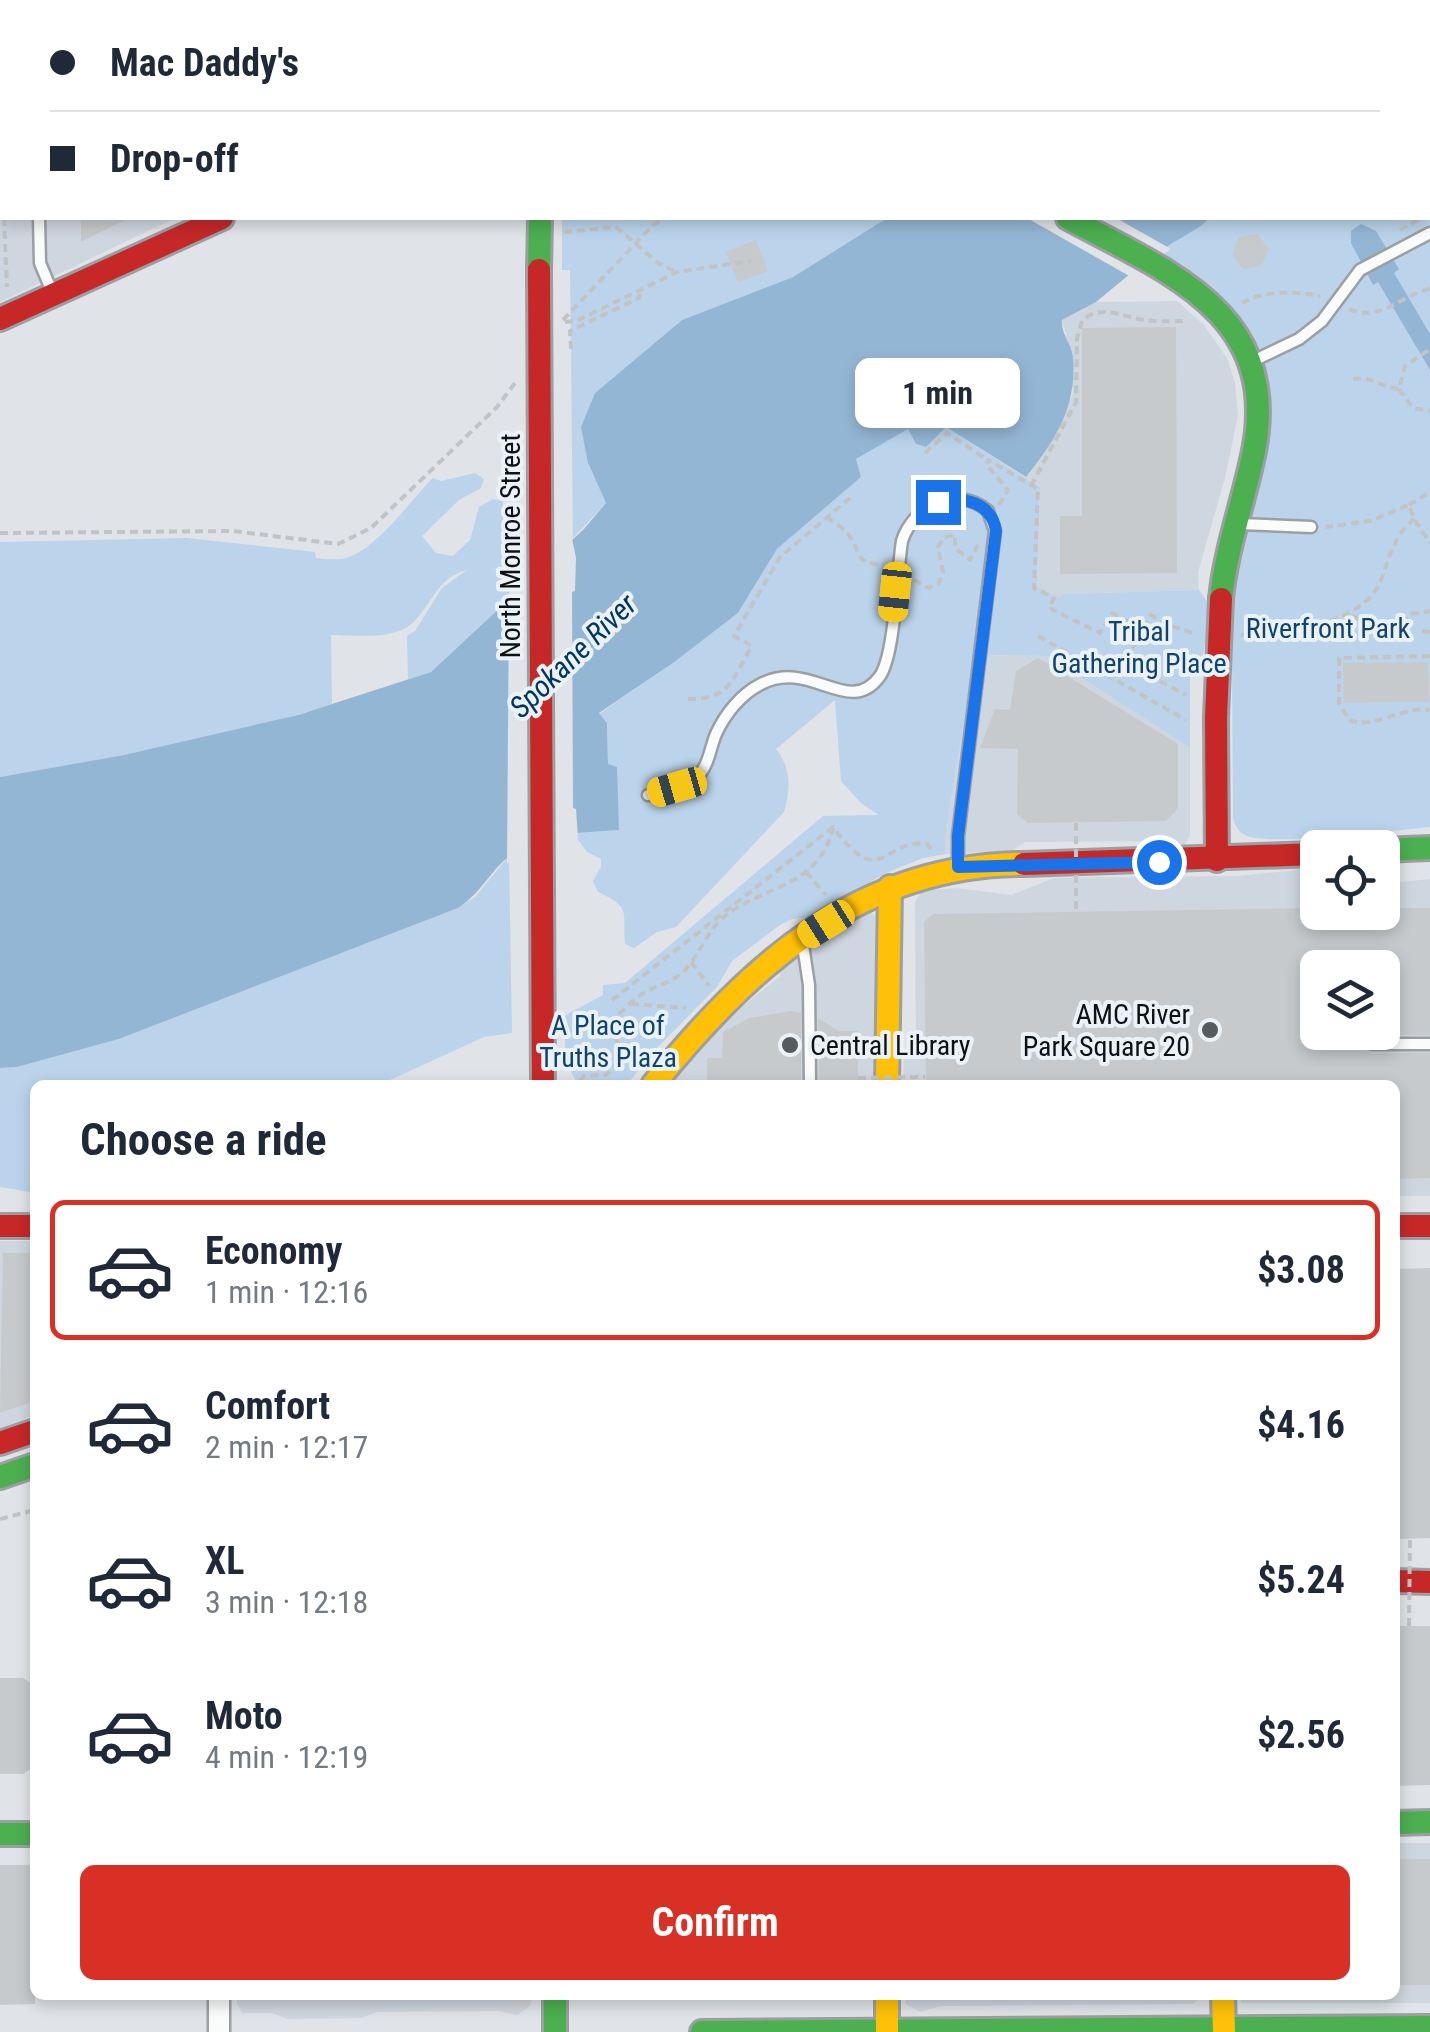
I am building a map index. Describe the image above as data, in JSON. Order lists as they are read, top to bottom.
{
  "streets": {
    "main road": ["North Monroe Street"]
  },
  "water": ["Spokane River"],
  "parks": ["Riverfront Park", "Tribal Gathering Place", "A Place of Truths Plaza"],
  "places": ["AMC River Park Square 20", "Central Library"],
  "page": {
    "banner": ["Mac Daddy's", "Drop-off"],
    "bubble": "1 min",
    "heading": "Choose a ride",
    "list": [
      {
        "name": "Economy",
        "note": "1 min · 12:16",
        "value": "$3.08"
      },
      {
        "name": "Comfort",
        "note": "2 min · 12:17",
        "value": "$4.16"
      },
      {
        "name": "XL",
        "note": "3 min · 12:18",
        "value": "$5.24"
      },
      {
        "name": "Moto",
        "note": "4 min · 12:19",
        "value": "$2.56"
      }
    ],
    "buttons": "Confirm"
  }
}
